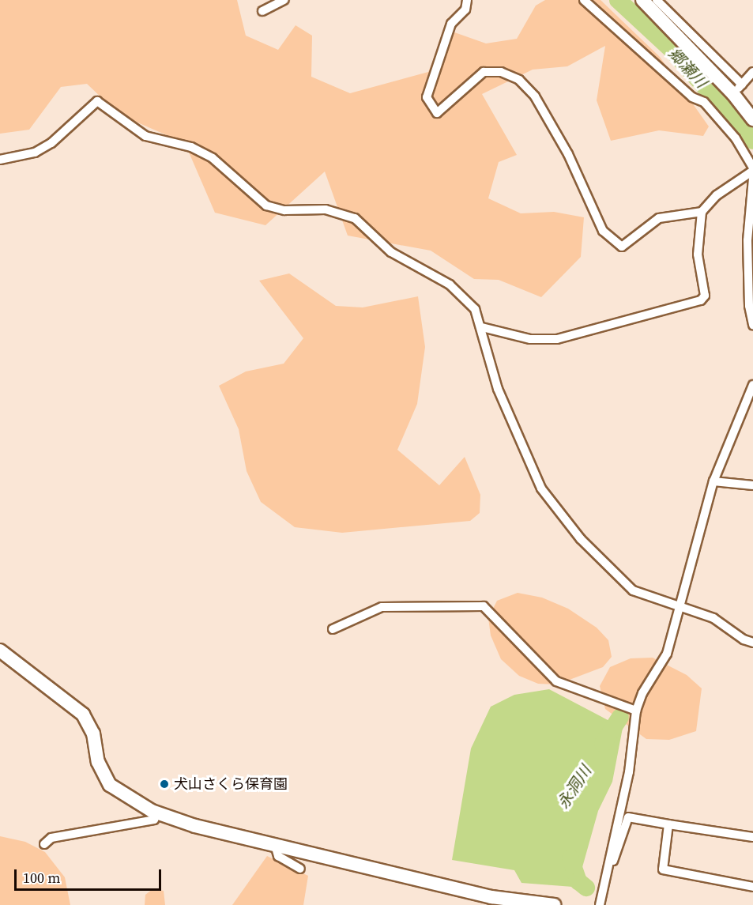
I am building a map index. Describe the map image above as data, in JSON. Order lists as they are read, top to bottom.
{
  "water": ["郷瀬川", "永洞川"],
  "places": ["犬山さくら保育園"],
  "scale_bar": "100 m"
}
